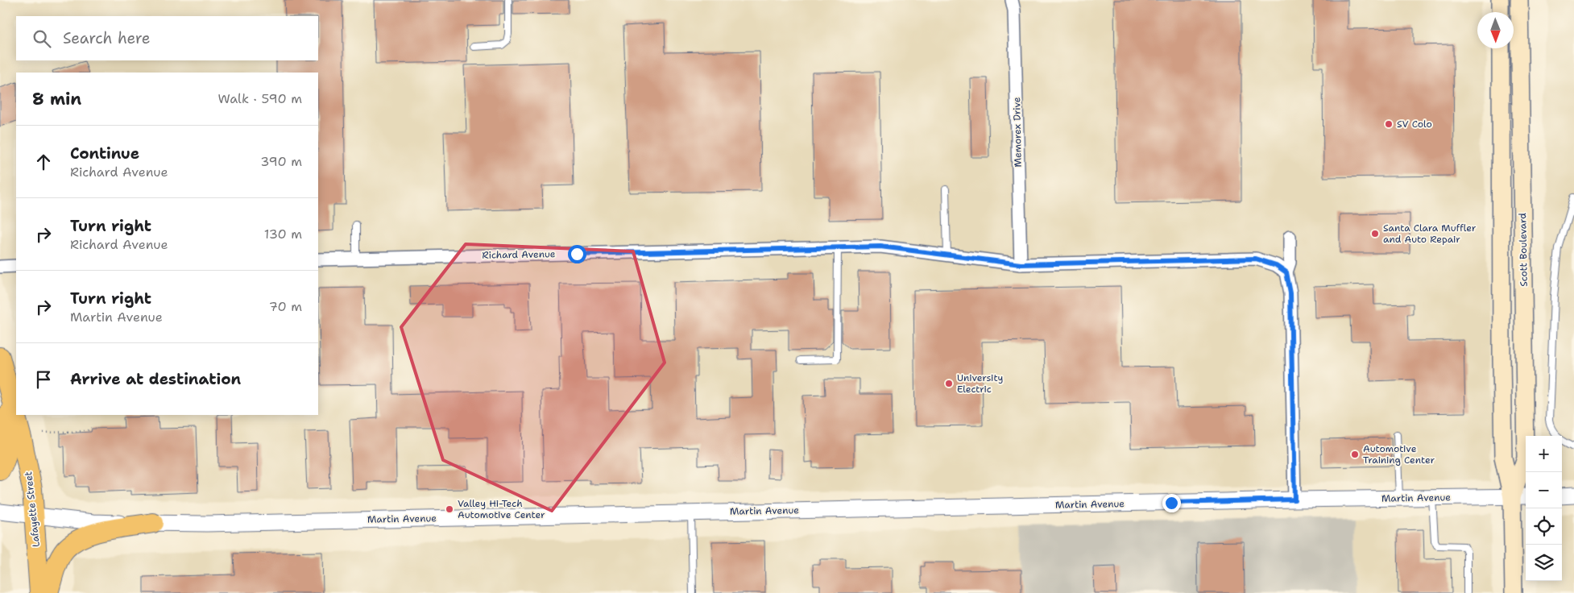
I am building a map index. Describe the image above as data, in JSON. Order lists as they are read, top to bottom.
{
  "streets": {
    "main road": ["Scott Boulevard", "Lafayette Street"],
    "street": ["Memorex Drive", "Richard Avenue", "Martin Avenue"]
  },
  "crossings": [
    ["Memorex Drive", "Richard Avenue"],
    ["Scott Boulevard", "Martin Avenue"],
    ["Martin Avenue", "Lafayette Street"]
  ],
  "places": [
    "SV Colo",
    "Santa Clara Muffler and Auto Repair",
    "University Electric",
    "Automotive Training Center",
    "Valley Hi-Tech Automotive Center"
  ],
  "north": "bottom",
  "page": {
    "search": "Search here",
    "heading": ["8 min", "Walk · 590 m"],
    "list": [
      ["Continue", "Richard Avenue", "390 m"],
      ["Turn right", "Richard Avenue", "130 m"],
      ["Turn right", "Martin Avenue", "70 m"],
      "Arrive at destination"
    ],
    "map_buttons": ["+", "−"]
  }
}
